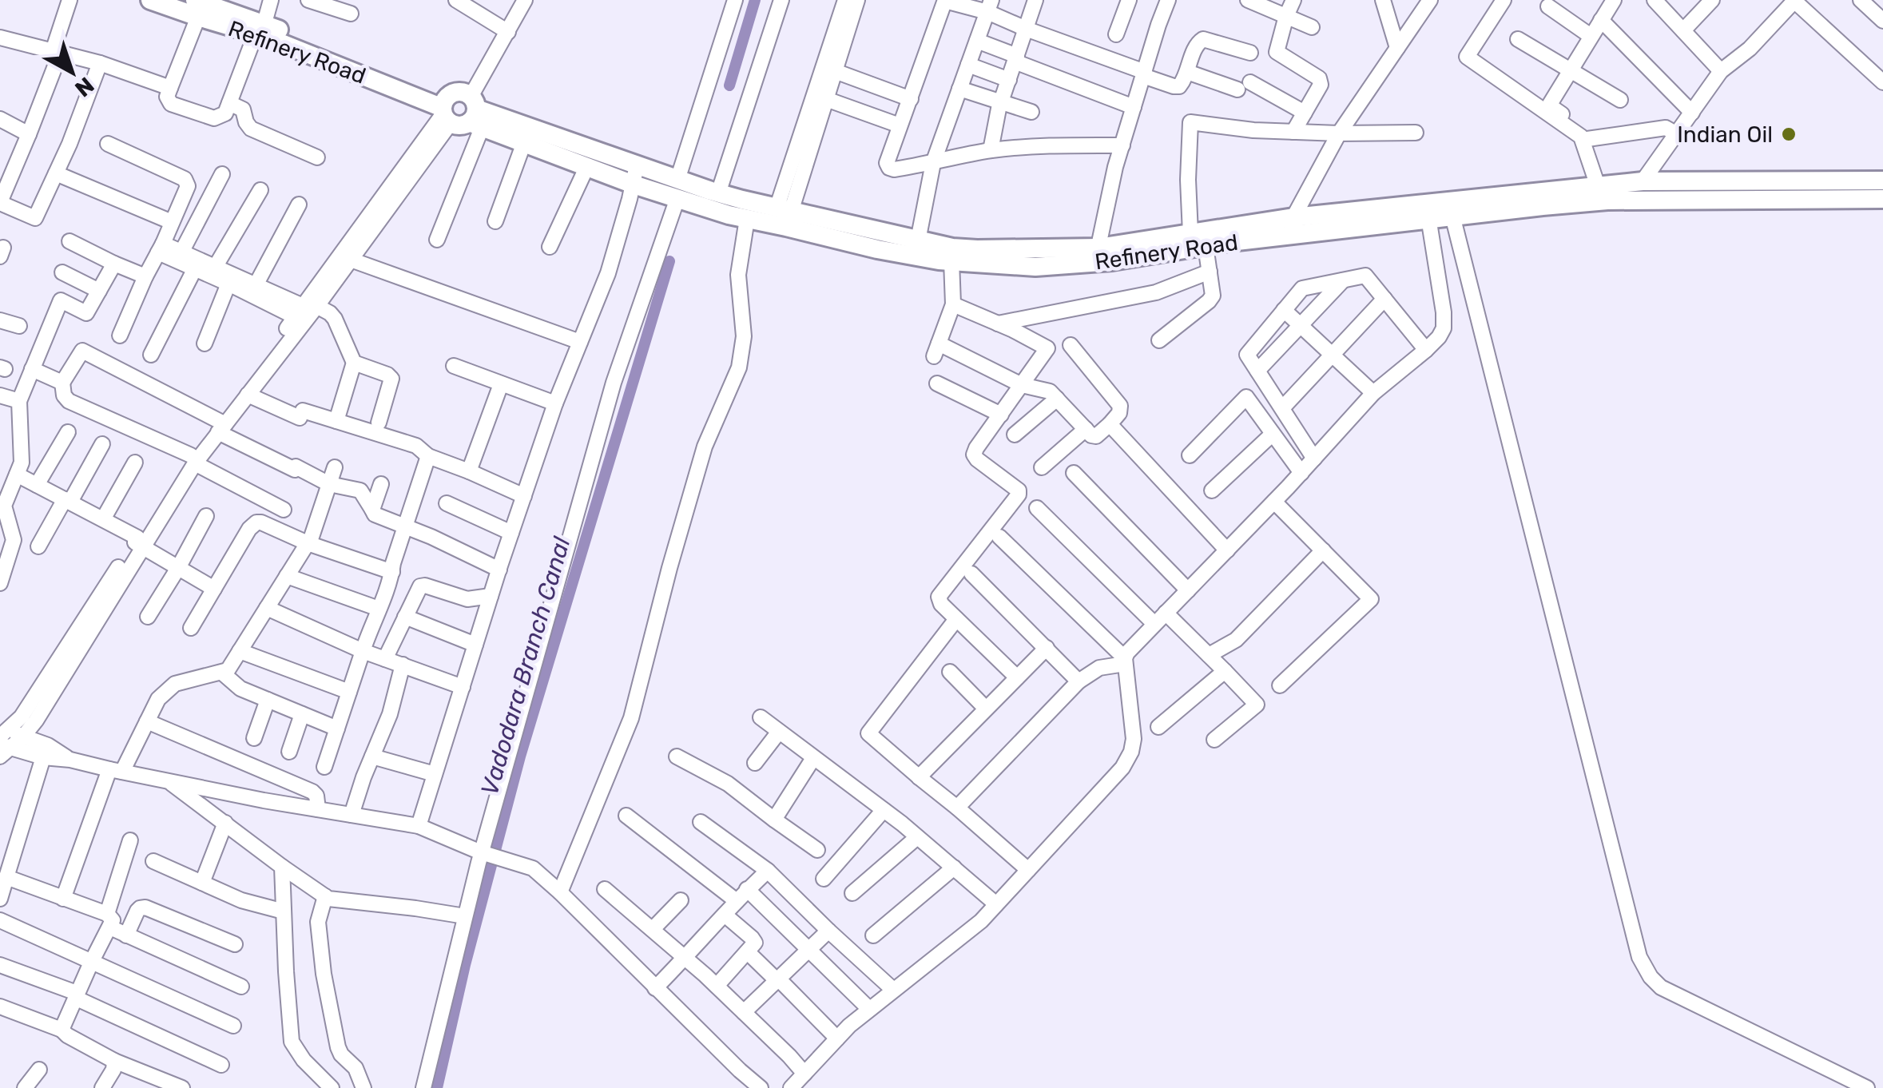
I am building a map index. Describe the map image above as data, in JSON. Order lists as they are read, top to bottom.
{
  "streets": {
    "main road": ["Refinery Road"]
  },
  "water": ["Vadodara Branch Canal"],
  "places": ["Indian Oil"],
  "north": "bottom right"
}
